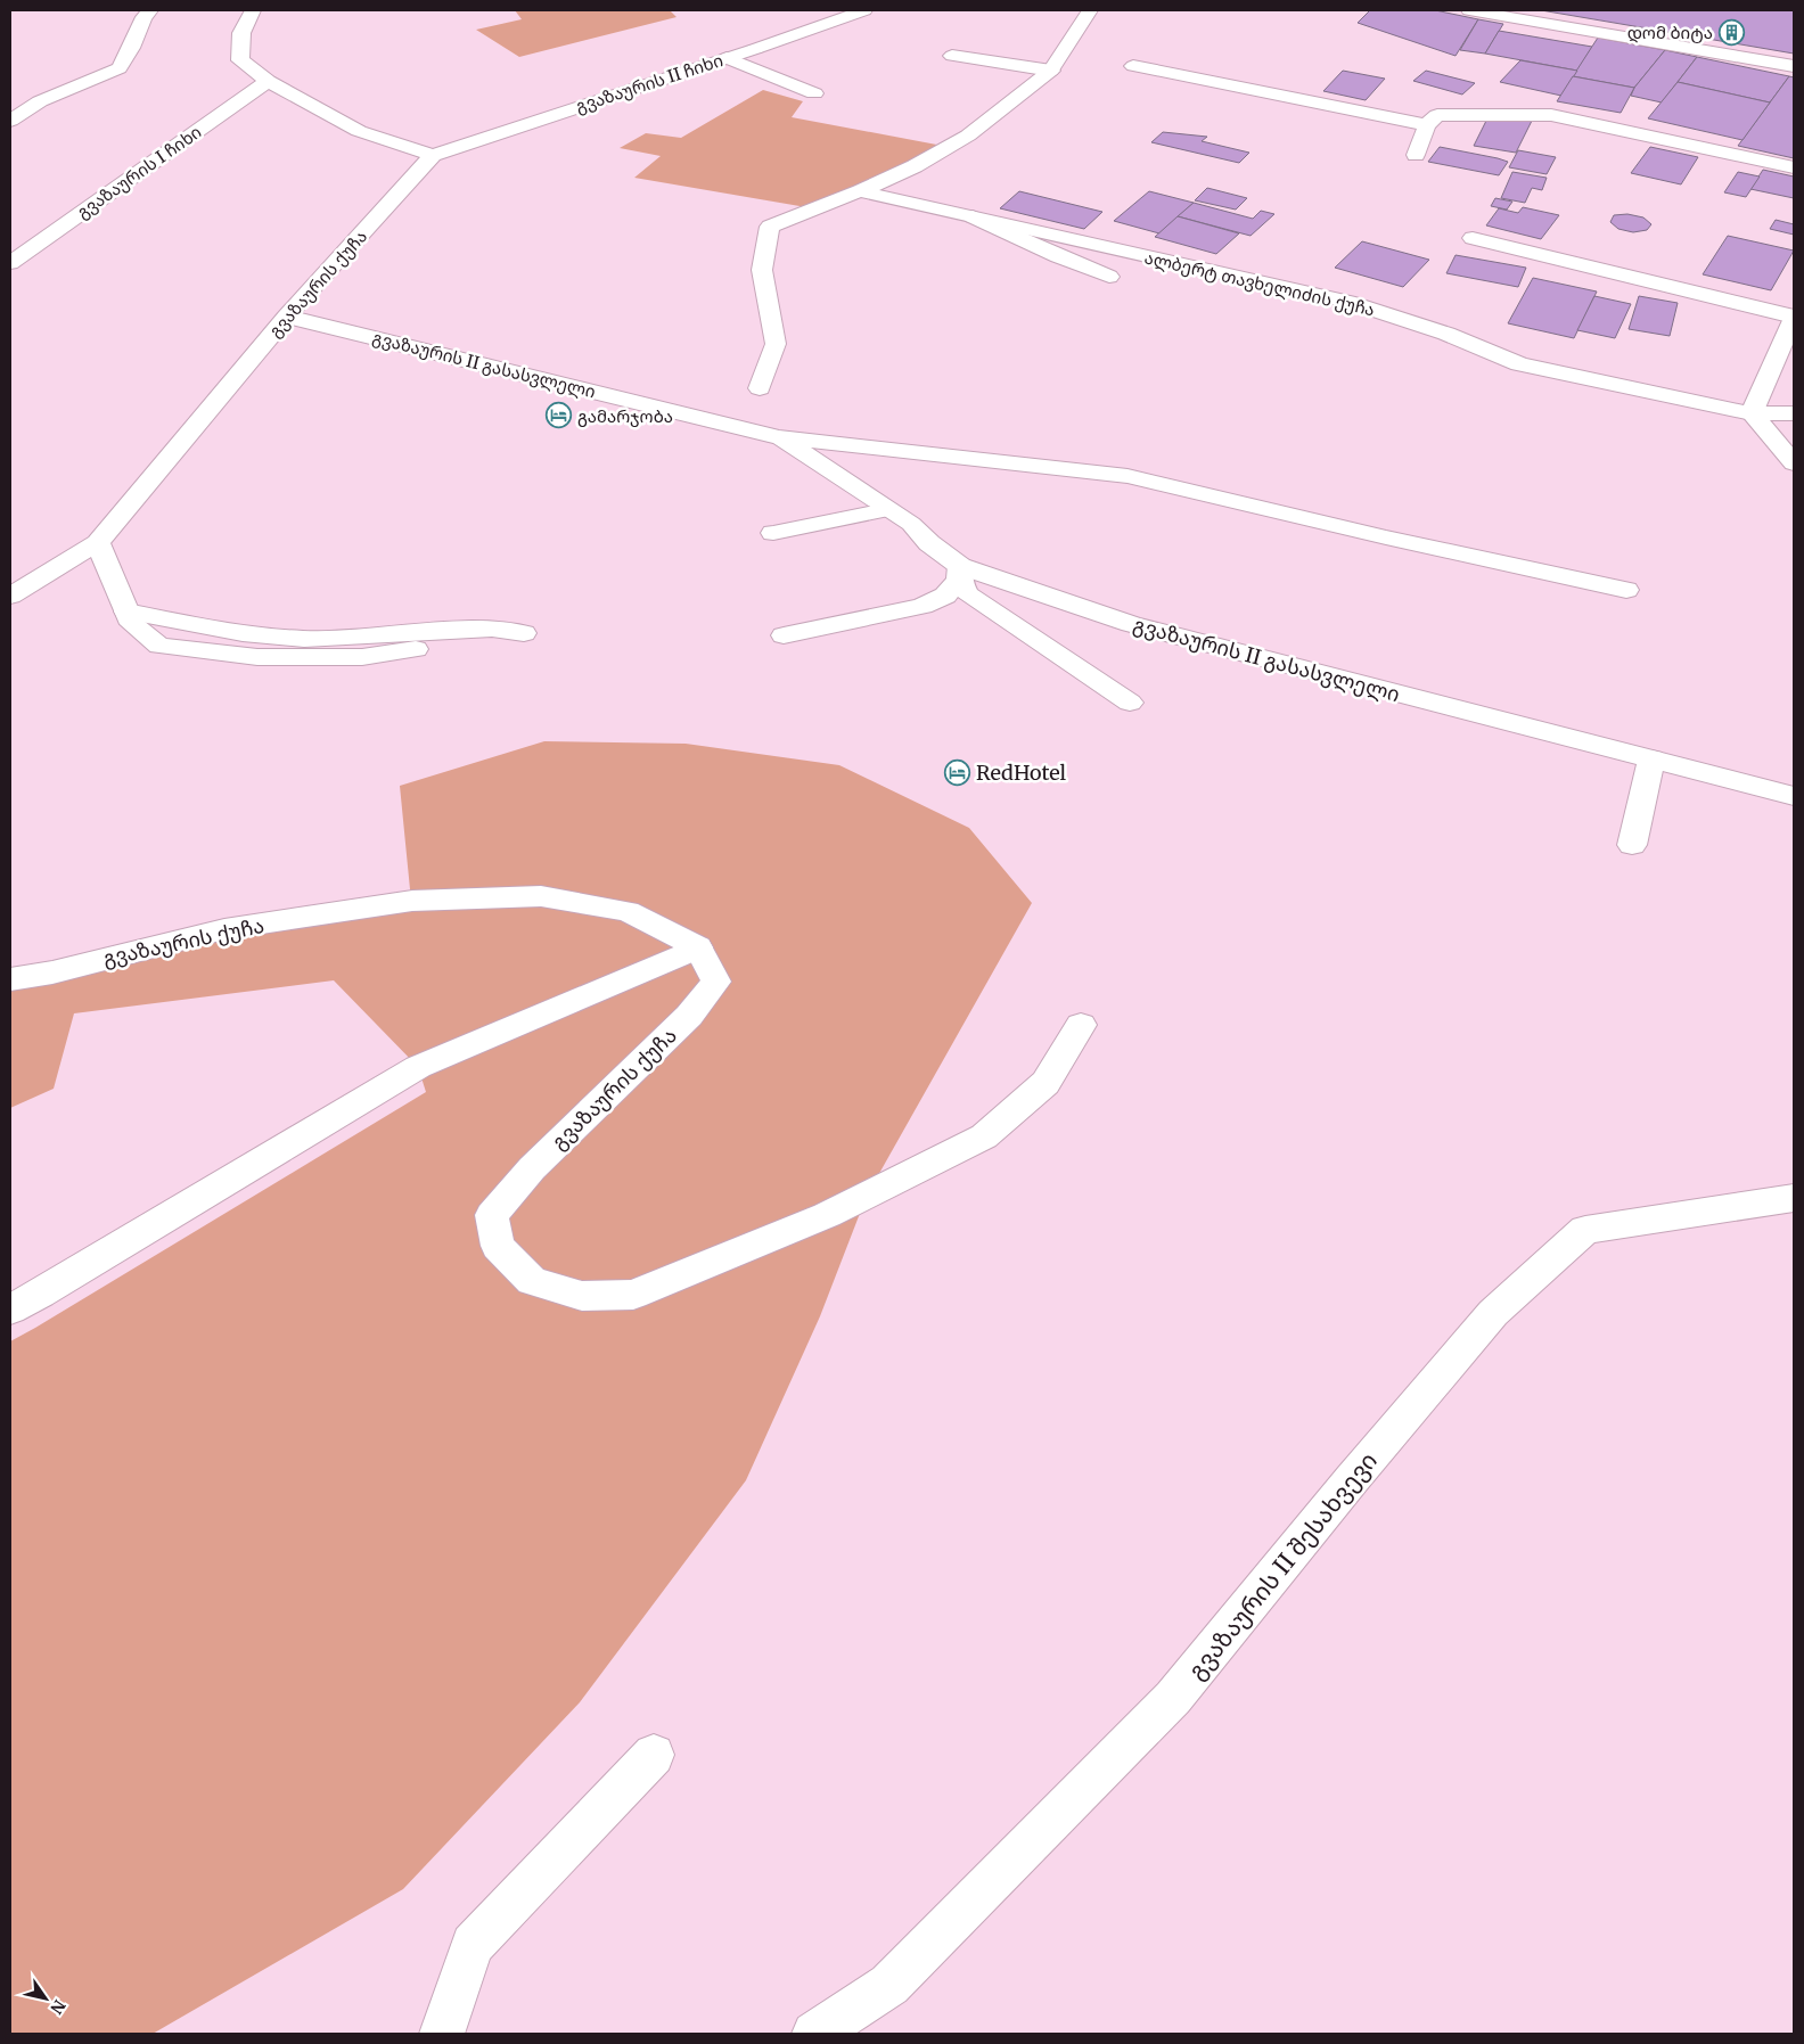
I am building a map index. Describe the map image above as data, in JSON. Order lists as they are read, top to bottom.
{
  "streets": {
    "street": [
      "გვაზაურის II ჩიხი",
      "გვაზაურის I ჩიხი",
      "გვაზაურის ქუჩა",
      "ალბერტ თავხელიძის ქუჩა",
      "გვაზაურის II გასასვლელი",
      "გვაზაურის II შესახვევი"
    ]
  },
  "crossings": [
    ["გვაზაურის II ჩიხი", "გვაზაურის ქუჩა"],
    ["გვაზაურის ქუჩა", "გვაზაურის II გასასვლელი"]
  ],
  "places": {
    "building": ["დომ ბიტა"],
    "hotel": ["გამარჯობა", "RedHotel"]
  },
  "north": "bottom right"
}
